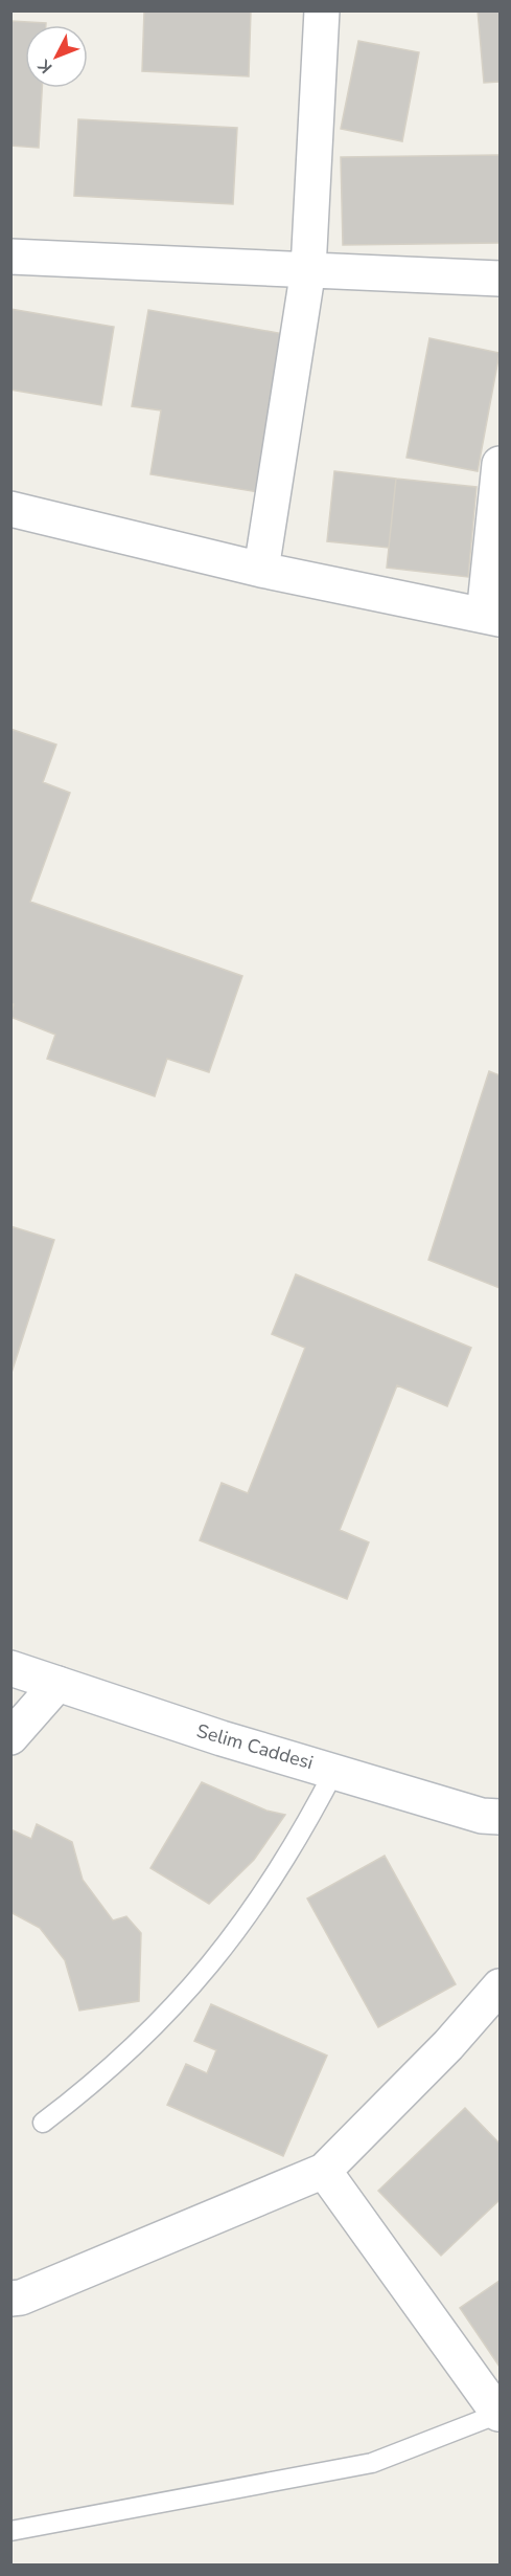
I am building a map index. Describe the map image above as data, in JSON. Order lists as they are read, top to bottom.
{
  "streets": {
    "street": ["Selim Caddesi"]
  },
  "north": "bottom left"
}
